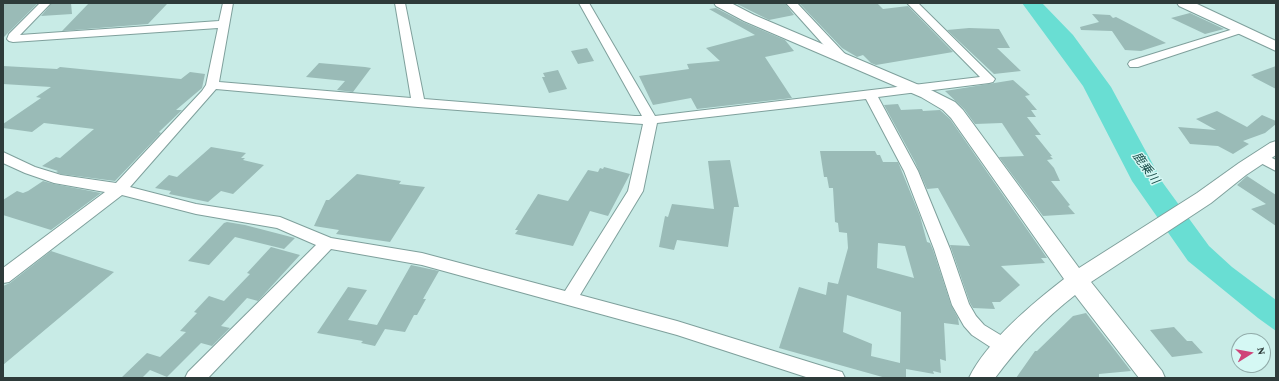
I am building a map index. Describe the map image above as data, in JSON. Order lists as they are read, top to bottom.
{
  "water": ["鹿乗川"],
  "north": "right"
}
